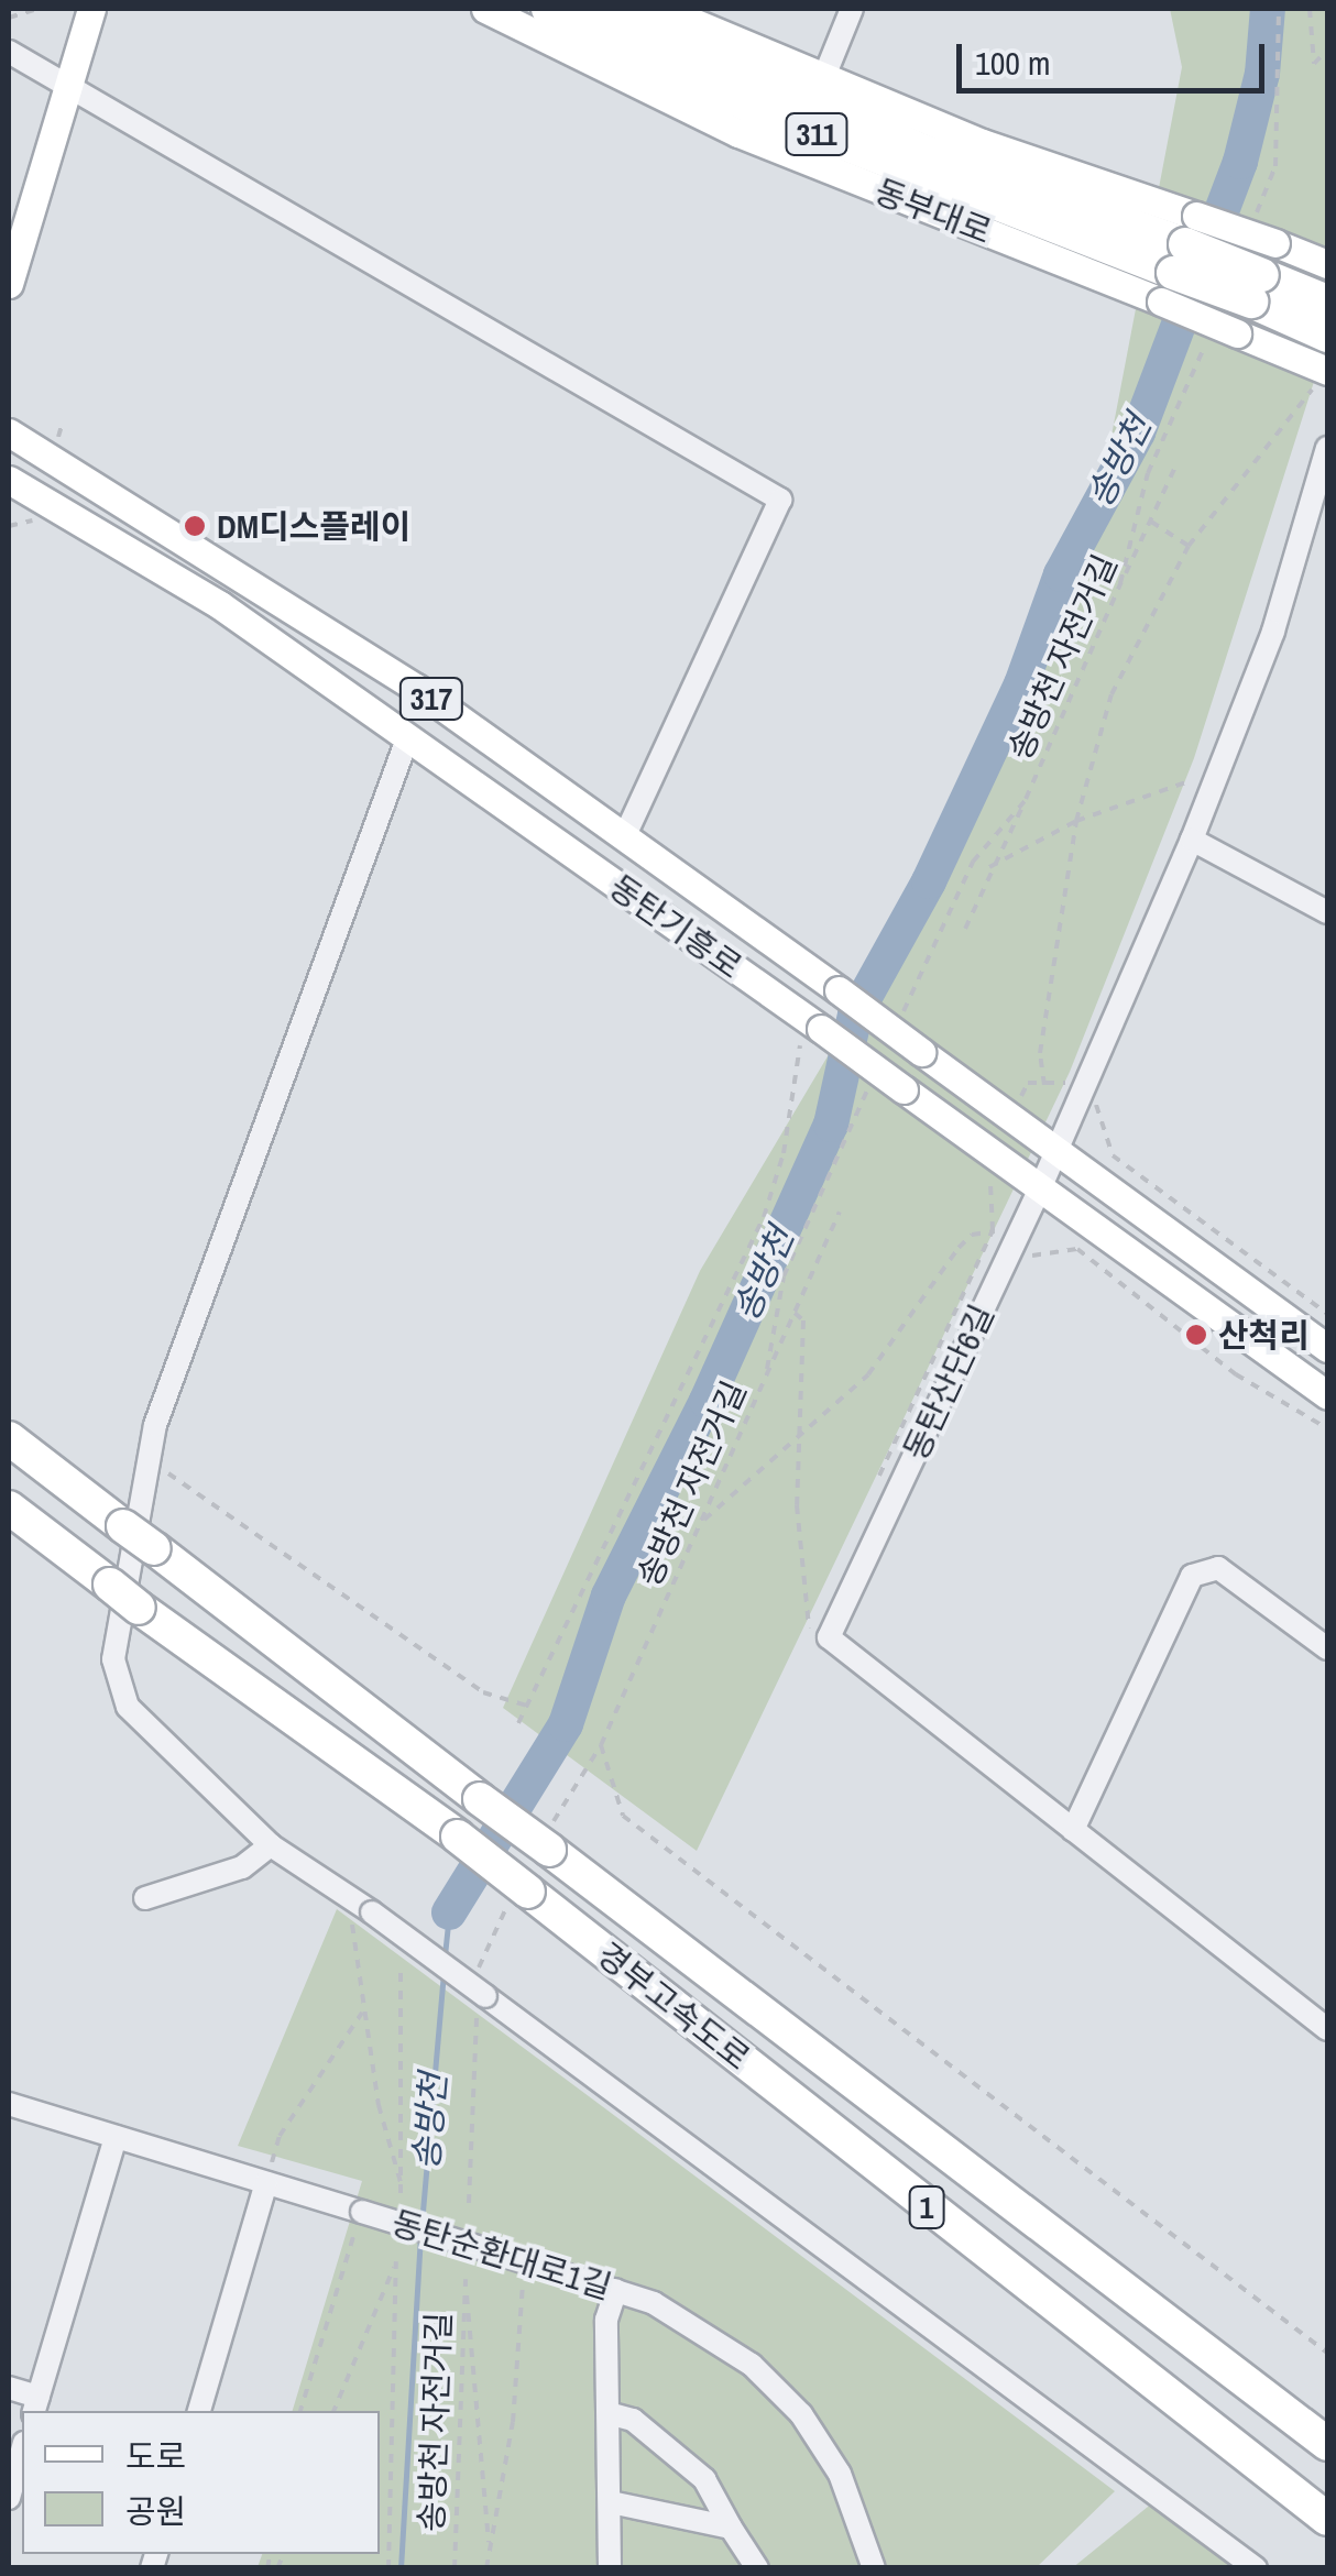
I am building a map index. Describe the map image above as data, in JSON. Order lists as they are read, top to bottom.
{
  "streets": {
    "highway": [
      "311",
      "동부대로",
      "경부고속도로",
      "1"
    ],
    "main road": ["317", "동탄기흥로"],
    "street": ["동탄산단6길", "동탄순환대로1길"],
    "path": ["송방천 자전거길"]
  },
  "crossings": [
    ["동탄기흥로", "동탄산단6길"]
  ],
  "water": ["송방천"],
  "places": ["DM디스플레이", "산척리"],
  "legend": ["도로", "공원"],
  "scale_bar": "100 m"
}
